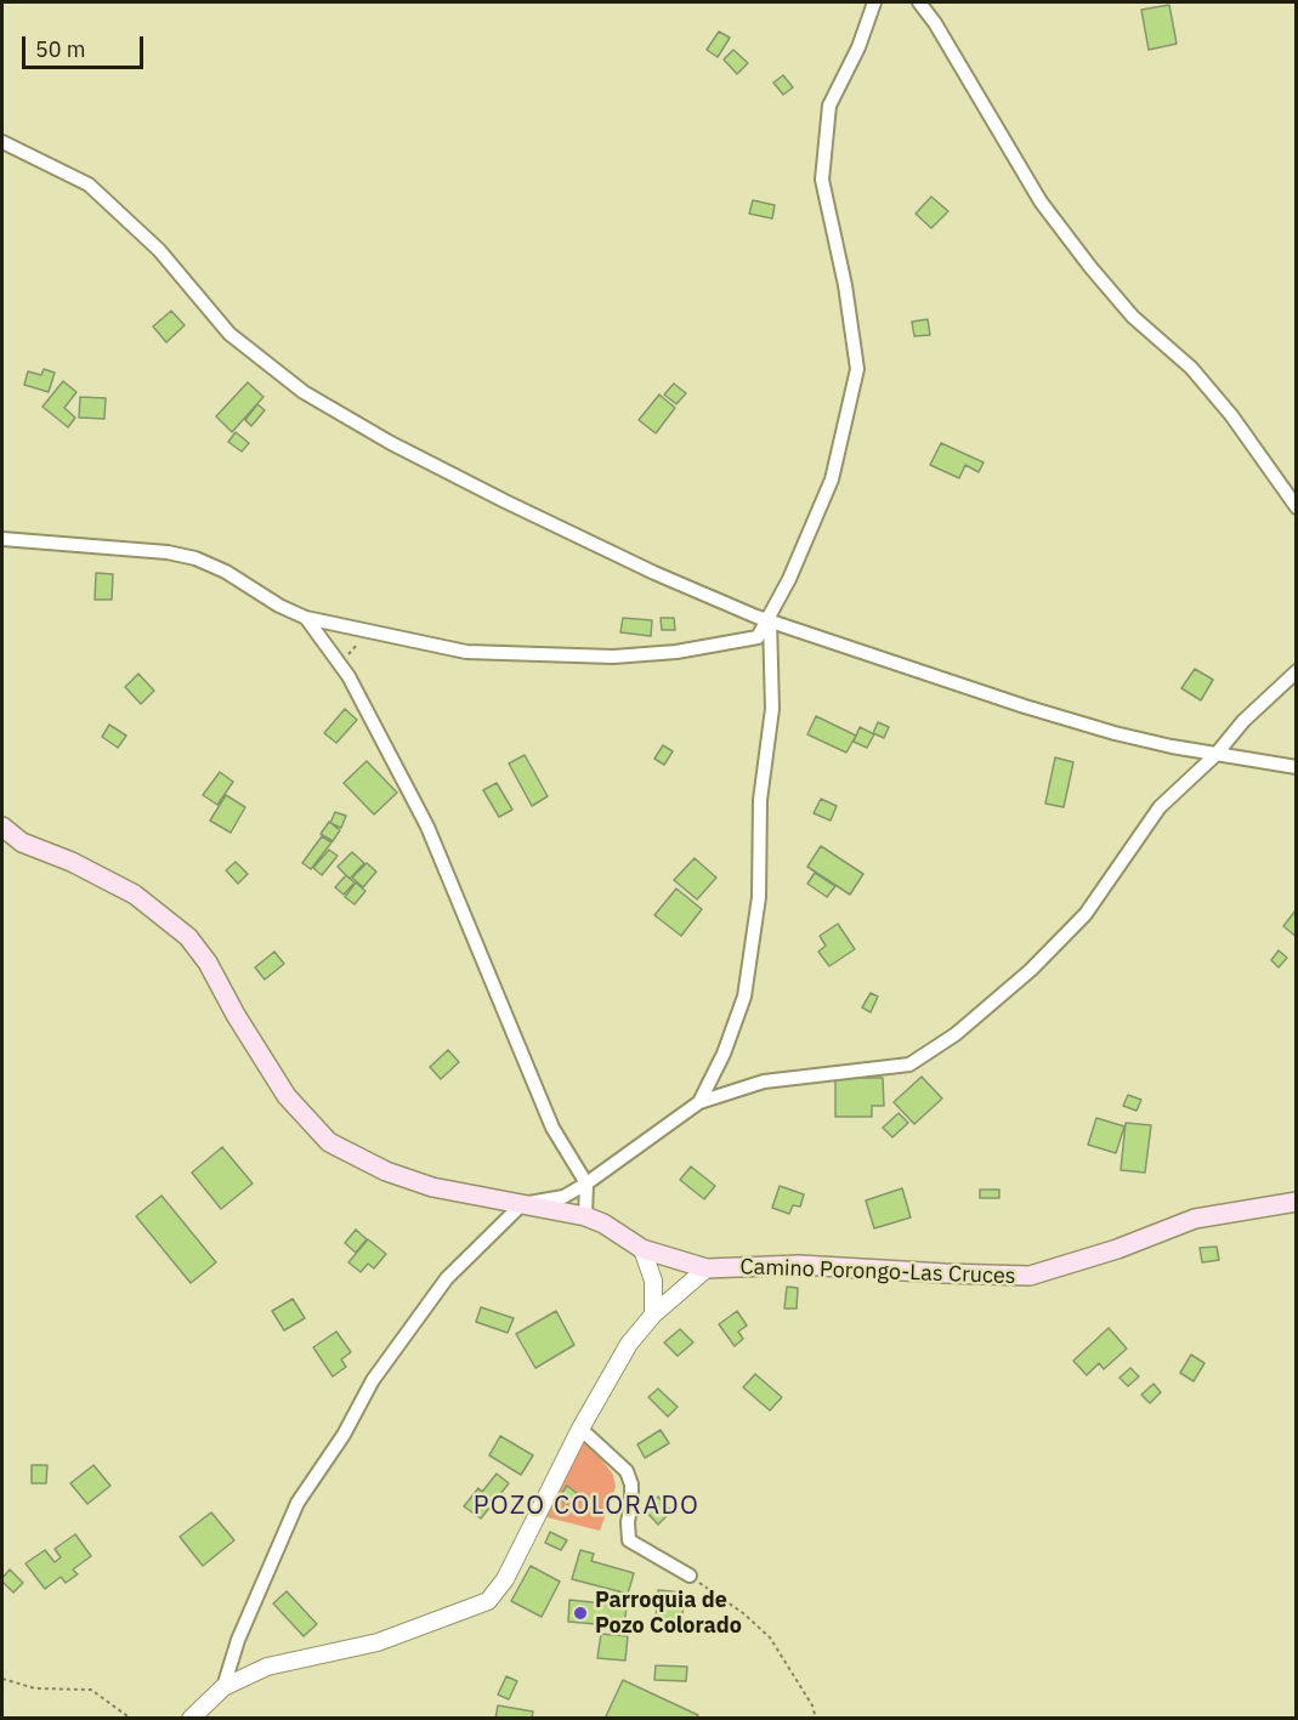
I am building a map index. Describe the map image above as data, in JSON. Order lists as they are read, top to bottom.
{
  "streets": {
    "main road": ["Camino Porongo-Las Cruces"]
  },
  "districts": ["POZO COLORADO"],
  "places": ["Parroquia de Pozo Colorado"],
  "scale_bar": "50 m"
}
